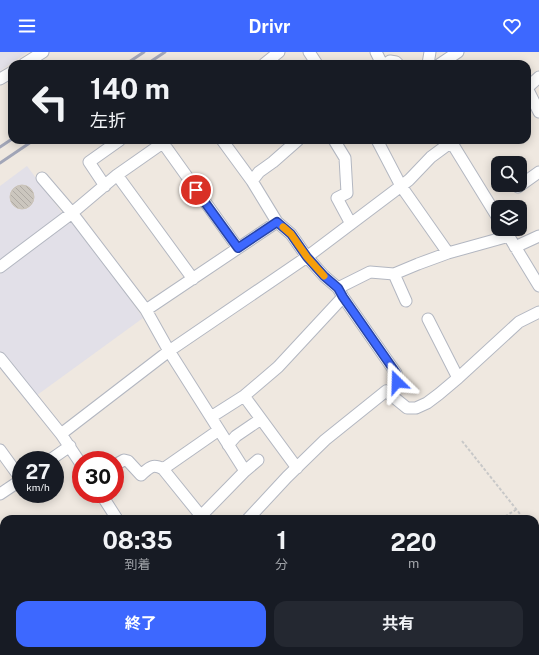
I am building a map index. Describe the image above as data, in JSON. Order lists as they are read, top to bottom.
{
  "page": {
    "header": "Drivr",
    "turn": ["140 m", "左折"],
    "speed": "27 km/h",
    "limit": "30",
    "eta": [
      "08:35",
      "到着",
      "1",
      "分",
      "220",
      "m"
    ],
    "buttons": ["終了", "共有"]
  }
}
